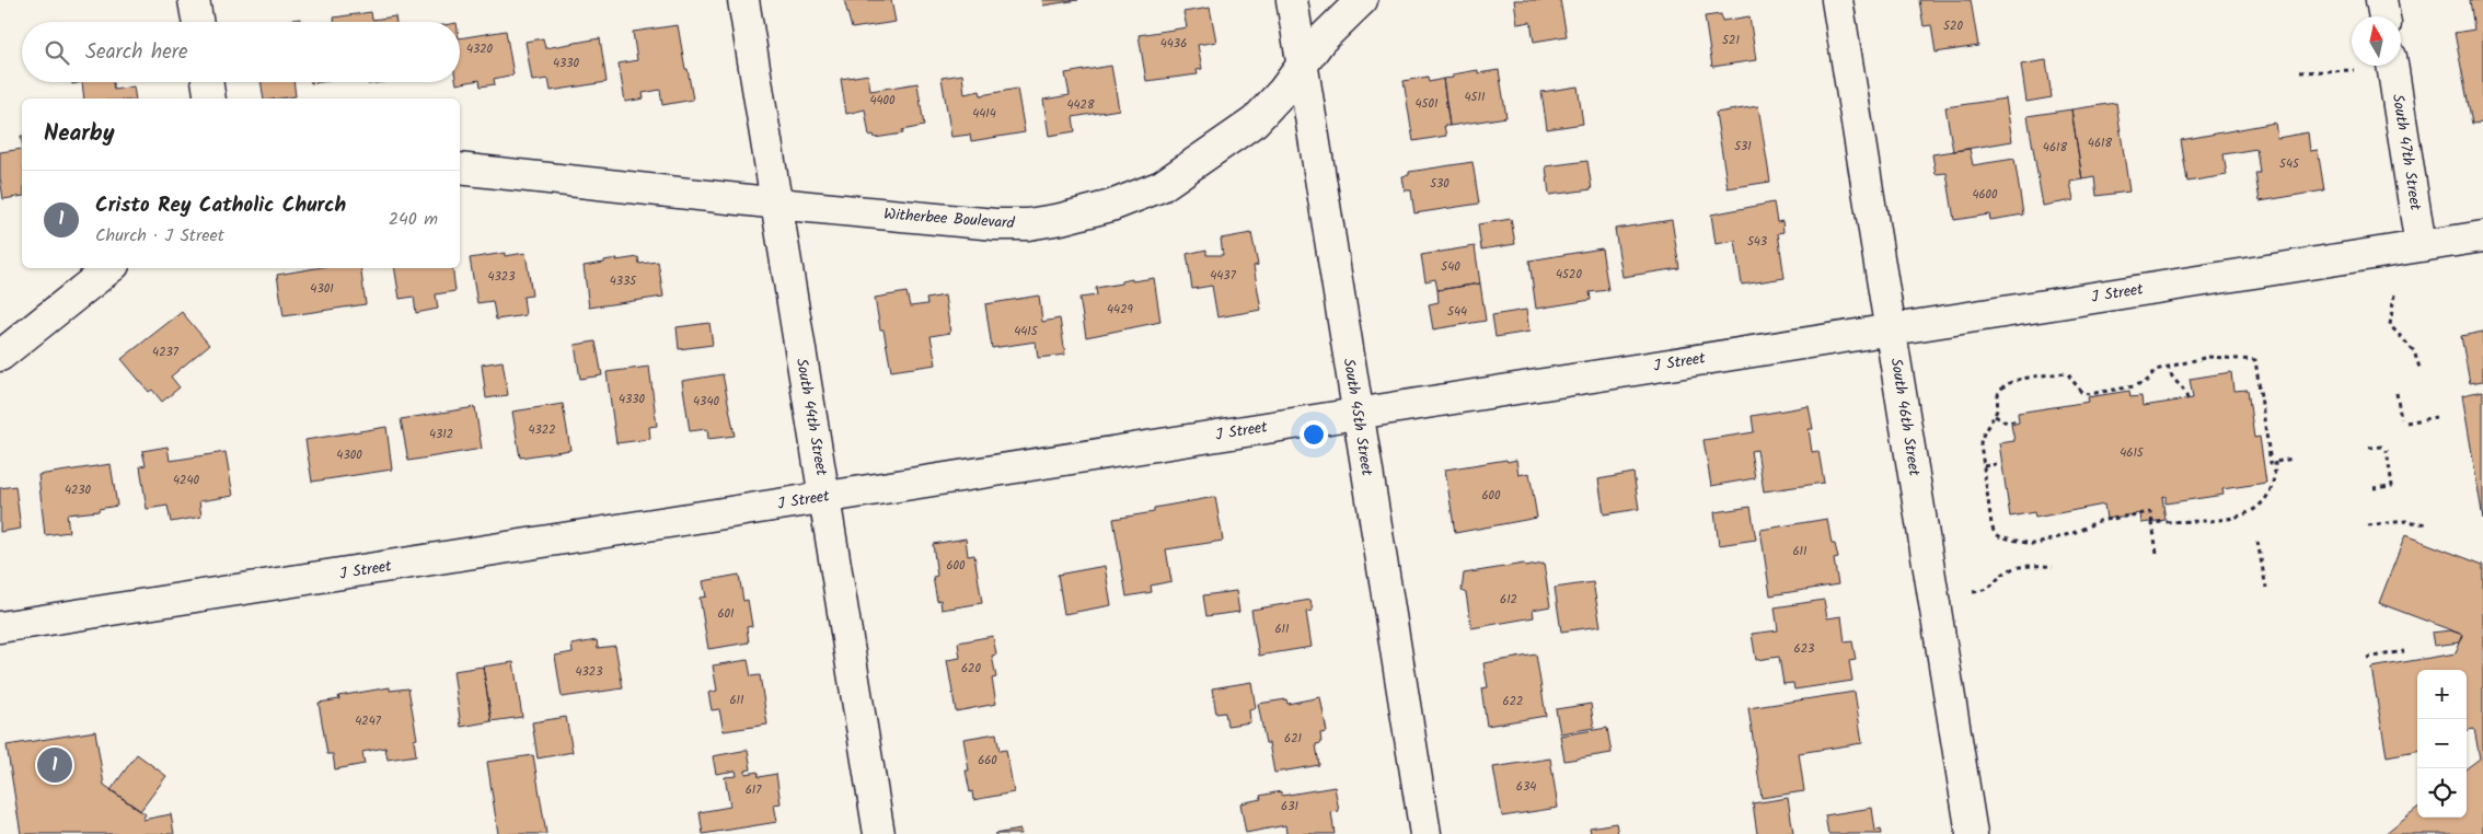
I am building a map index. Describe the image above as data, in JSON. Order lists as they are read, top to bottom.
{
  "streets": {
    "street": [
      "South 47th Street",
      "Witherbee Boulevard",
      "J Street",
      "South 44th Street",
      "South 45th Street",
      "South 46th Street"
    ]
  },
  "crossings": [
    ["South 47th Street", "J Street"],
    ["Witherbee Boulevard", "South 44th Street"],
    ["Witherbee Boulevard", "South 45th Street"],
    ["J Street", "South 44th Street"],
    ["J Street", "South 45th Street"],
    ["J Street", "South 46th Street"]
  ],
  "house_numbers": [
    "520",
    "521",
    "4436",
    "4320",
    "4330",
    "4511",
    "4400",
    "4501",
    "4428",
    "4414",
    "4618",
    "531",
    "4618",
    "545",
    "530",
    "4600",
    "543",
    "540",
    "4520",
    "4437",
    "4323",
    "4335",
    "4301",
    "4429",
    "544",
    "4415",
    "4237",
    "4330",
    "4340",
    "4322",
    "4312",
    "4615",
    "4300",
    "4240",
    "4230",
    "600",
    "611",
    "600",
    "612",
    "601",
    "611",
    "623",
    "620",
    "4323",
    "611",
    "622",
    "4247",
    "621",
    "660",
    "634",
    "617",
    "631"
  ],
  "north": "top",
  "page": {
    "search": "Search here",
    "heading": "Nearby",
    "list": [
      {
        "mark": "1",
        "name": "Cristo Rey Catholic Church",
        "note": "Church · J Street",
        "value": "240 m"
      }
    ],
    "map_buttons": ["+", "−"],
    "pins": "1"
  }
}
